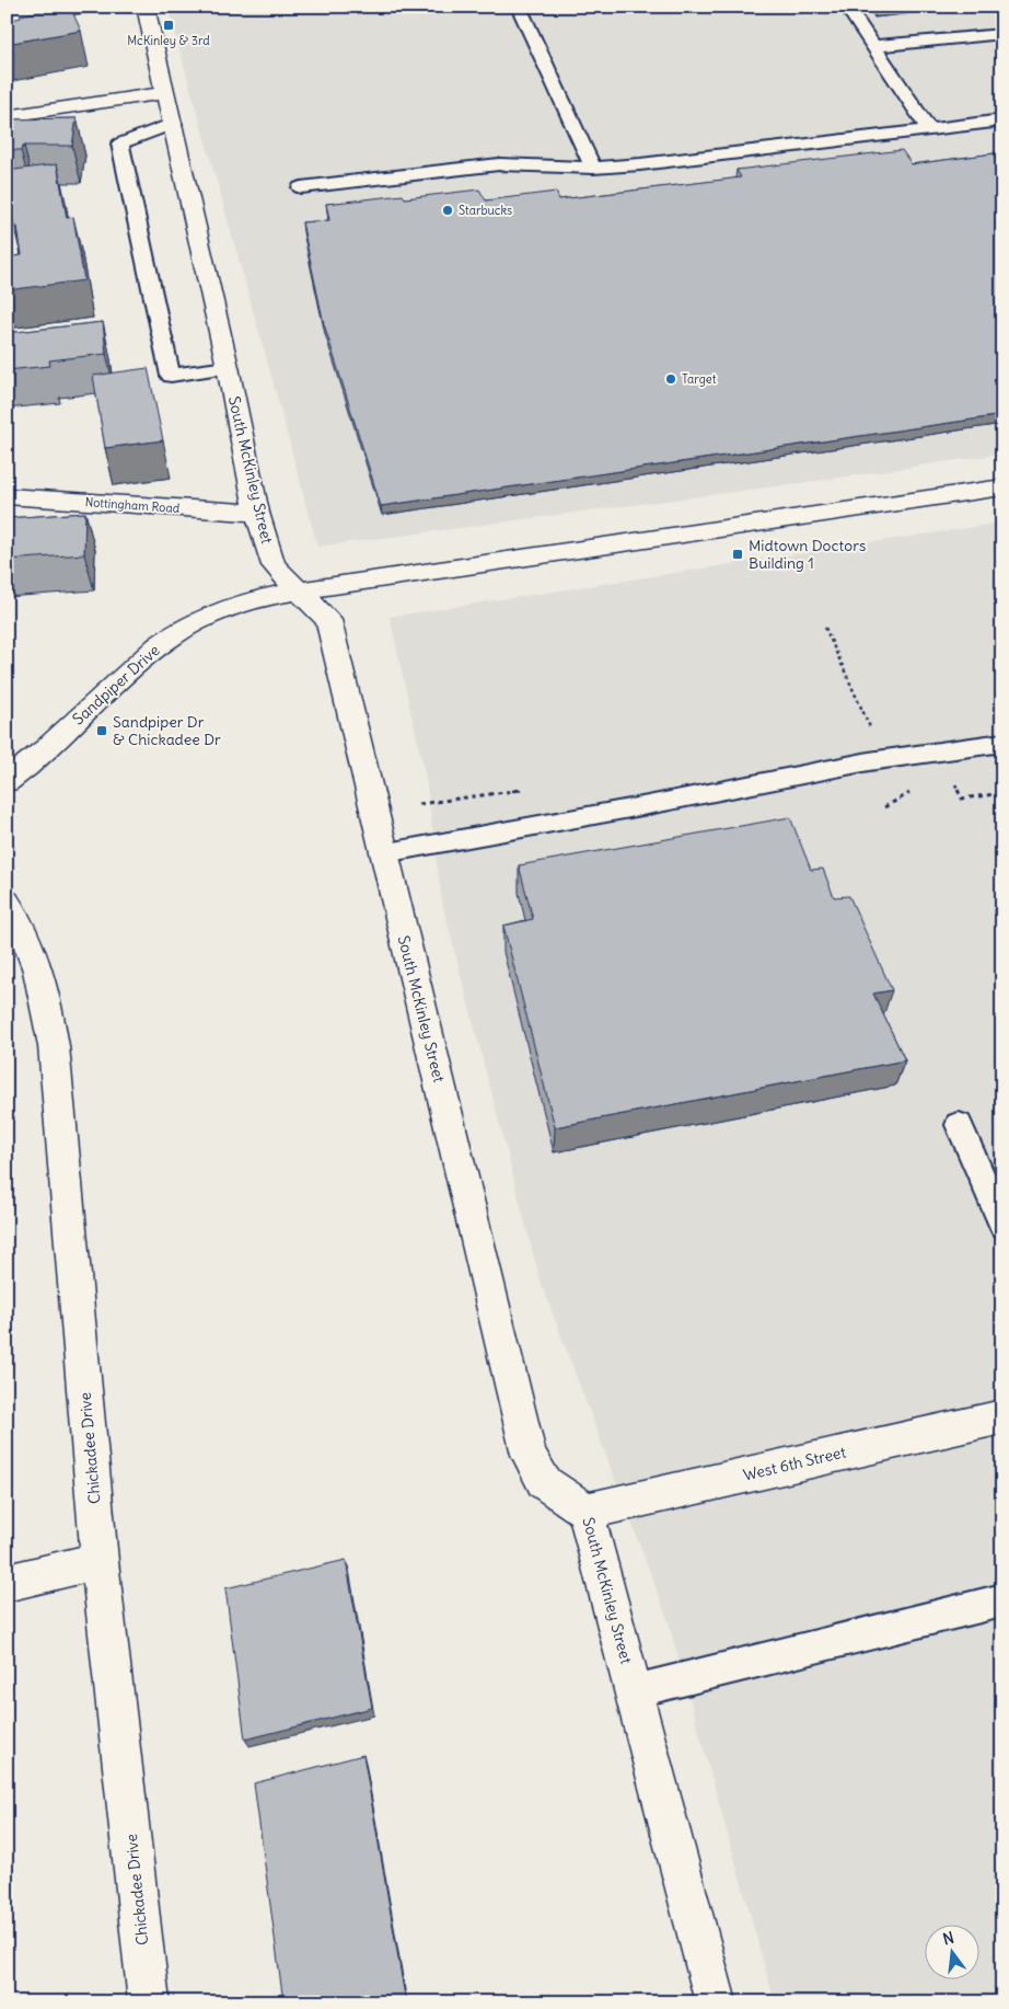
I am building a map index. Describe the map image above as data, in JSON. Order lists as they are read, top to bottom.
{
  "streets": {
    "street": [
      "South McKinley Street",
      "Nottingham Road",
      "Sandpiper Drive",
      "Chickadee Drive",
      "West 6th Street"
    ]
  },
  "crossings": [
    ["South McKinley Street", "Nottingham Road"],
    ["South McKinley Street", "Sandpiper Drive"],
    ["South McKinley Street", "West 6th Street"]
  ],
  "places": {
    "transit": ["McKinley & 3rd", "Midtown Doctors Building 1", "Sandpiper Dr & Chickadee Dr"],
    "other": ["Starbucks", "Target"]
  },
  "north": "top"
}
